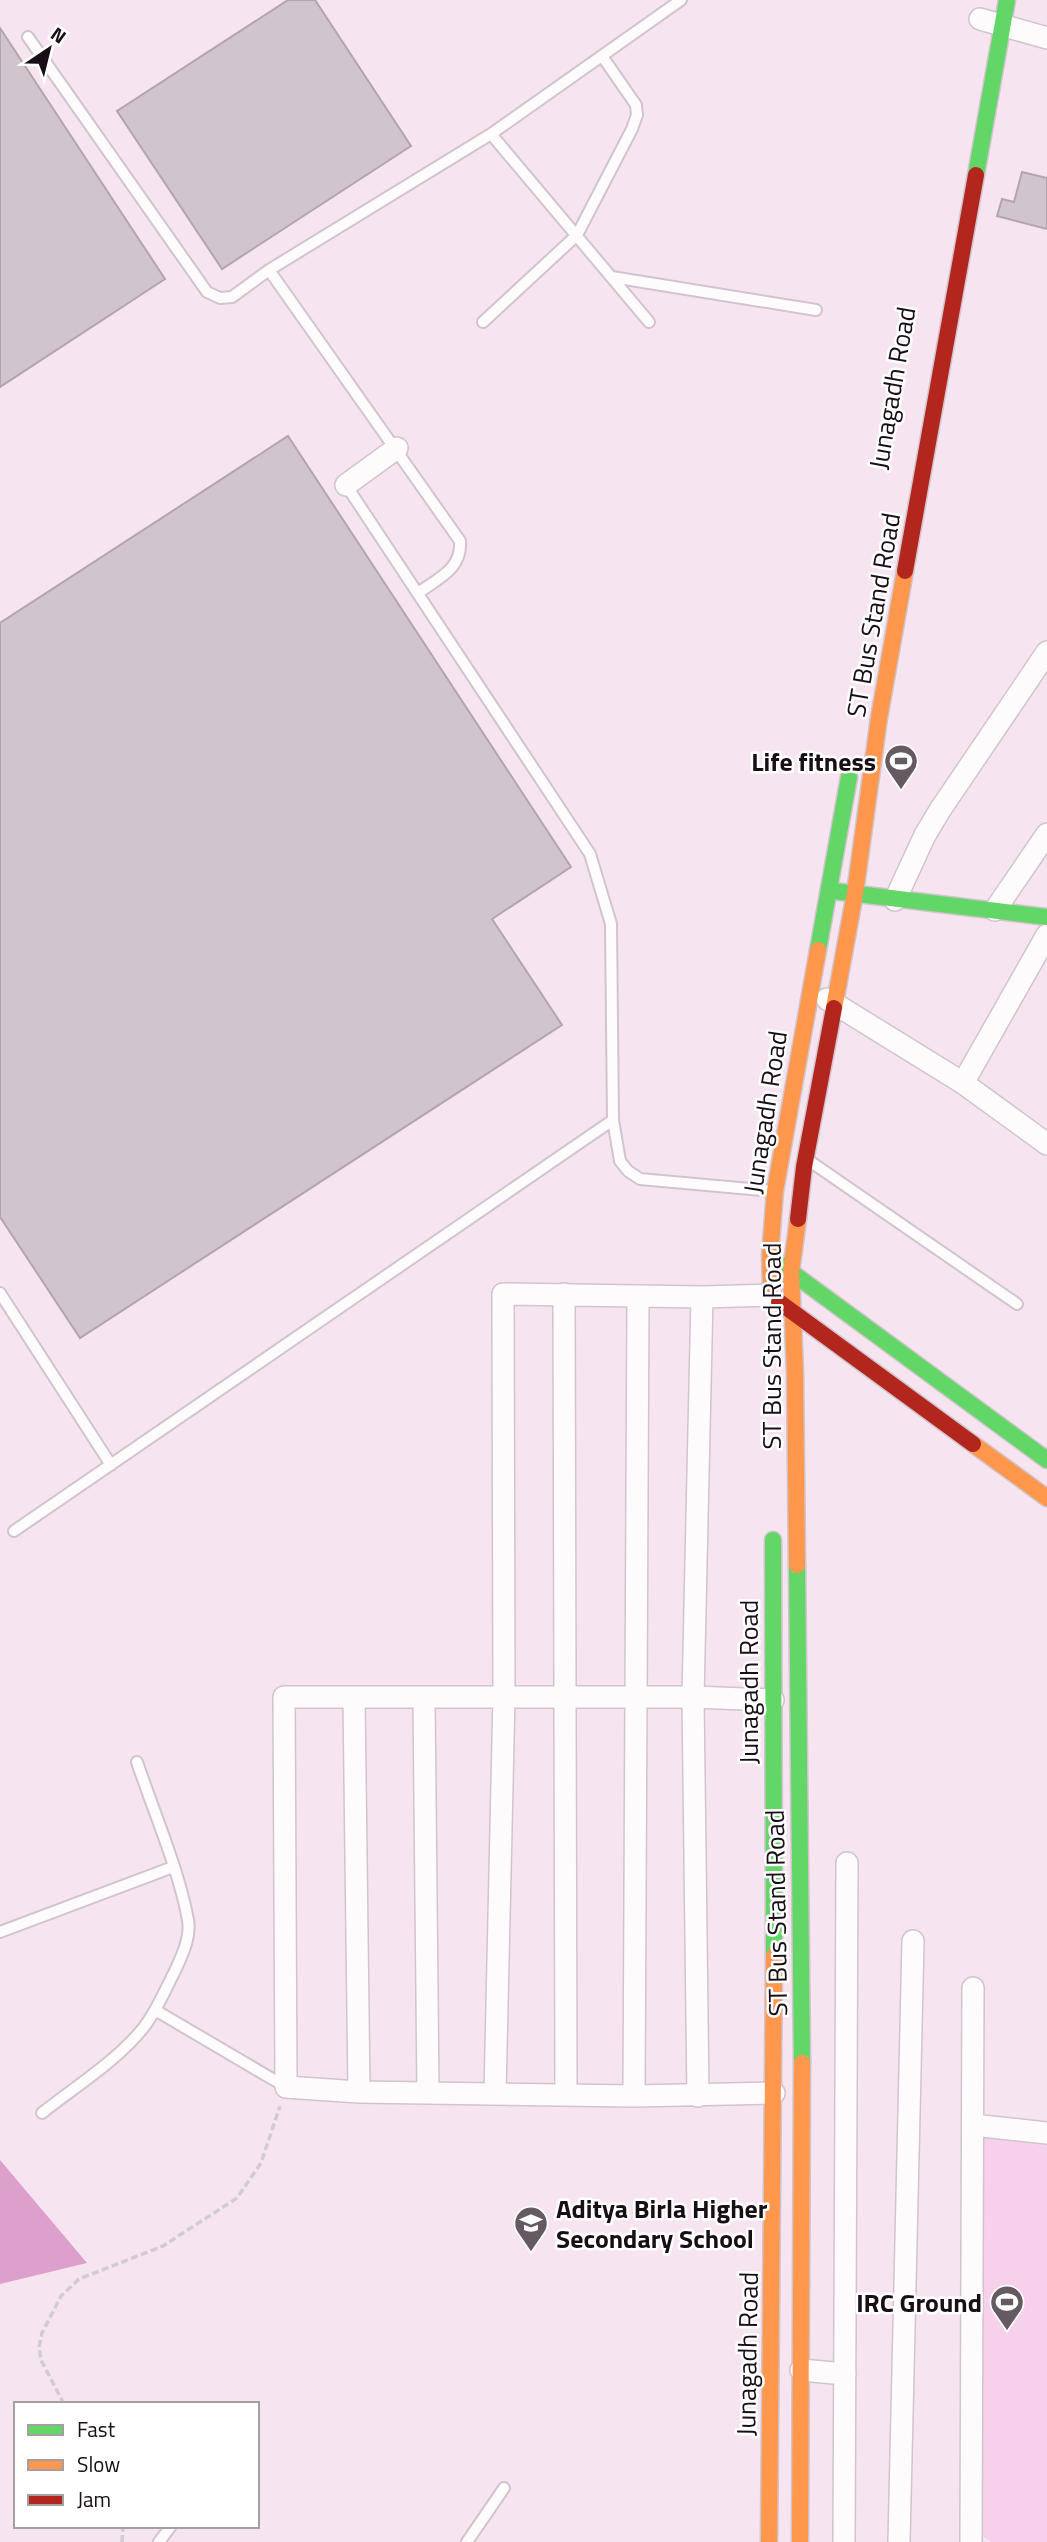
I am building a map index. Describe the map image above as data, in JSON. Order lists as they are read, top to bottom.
{
  "streets": {
    "main road": ["Junagadh Road", "ST Bus Stand Road"]
  },
  "places": {
    "sports": ["Life fitness", "IRC Ground"],
    "school or university": ["Aditya Birla Higher Secondary School"]
  },
  "legend": ["Fast", "Slow", "Jam"],
  "north": "top right"
}
